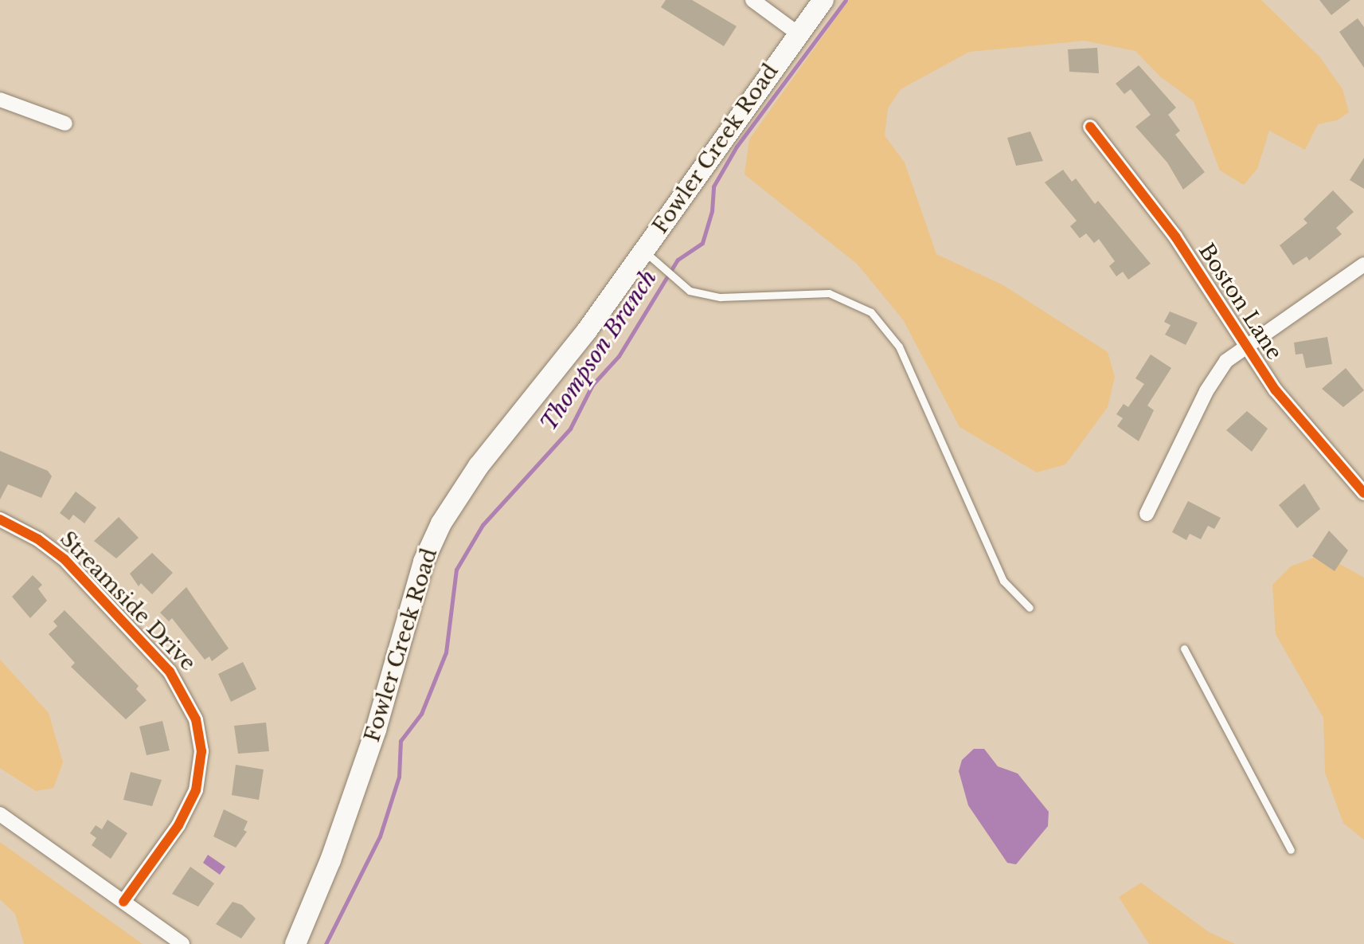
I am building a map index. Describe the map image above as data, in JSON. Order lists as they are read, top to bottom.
{
  "streets": {
    "main road": ["Fowler Creek Road"],
    "street": ["Boston Lane", "Streamside Drive"]
  },
  "water": ["Thompson Branch"]
}
